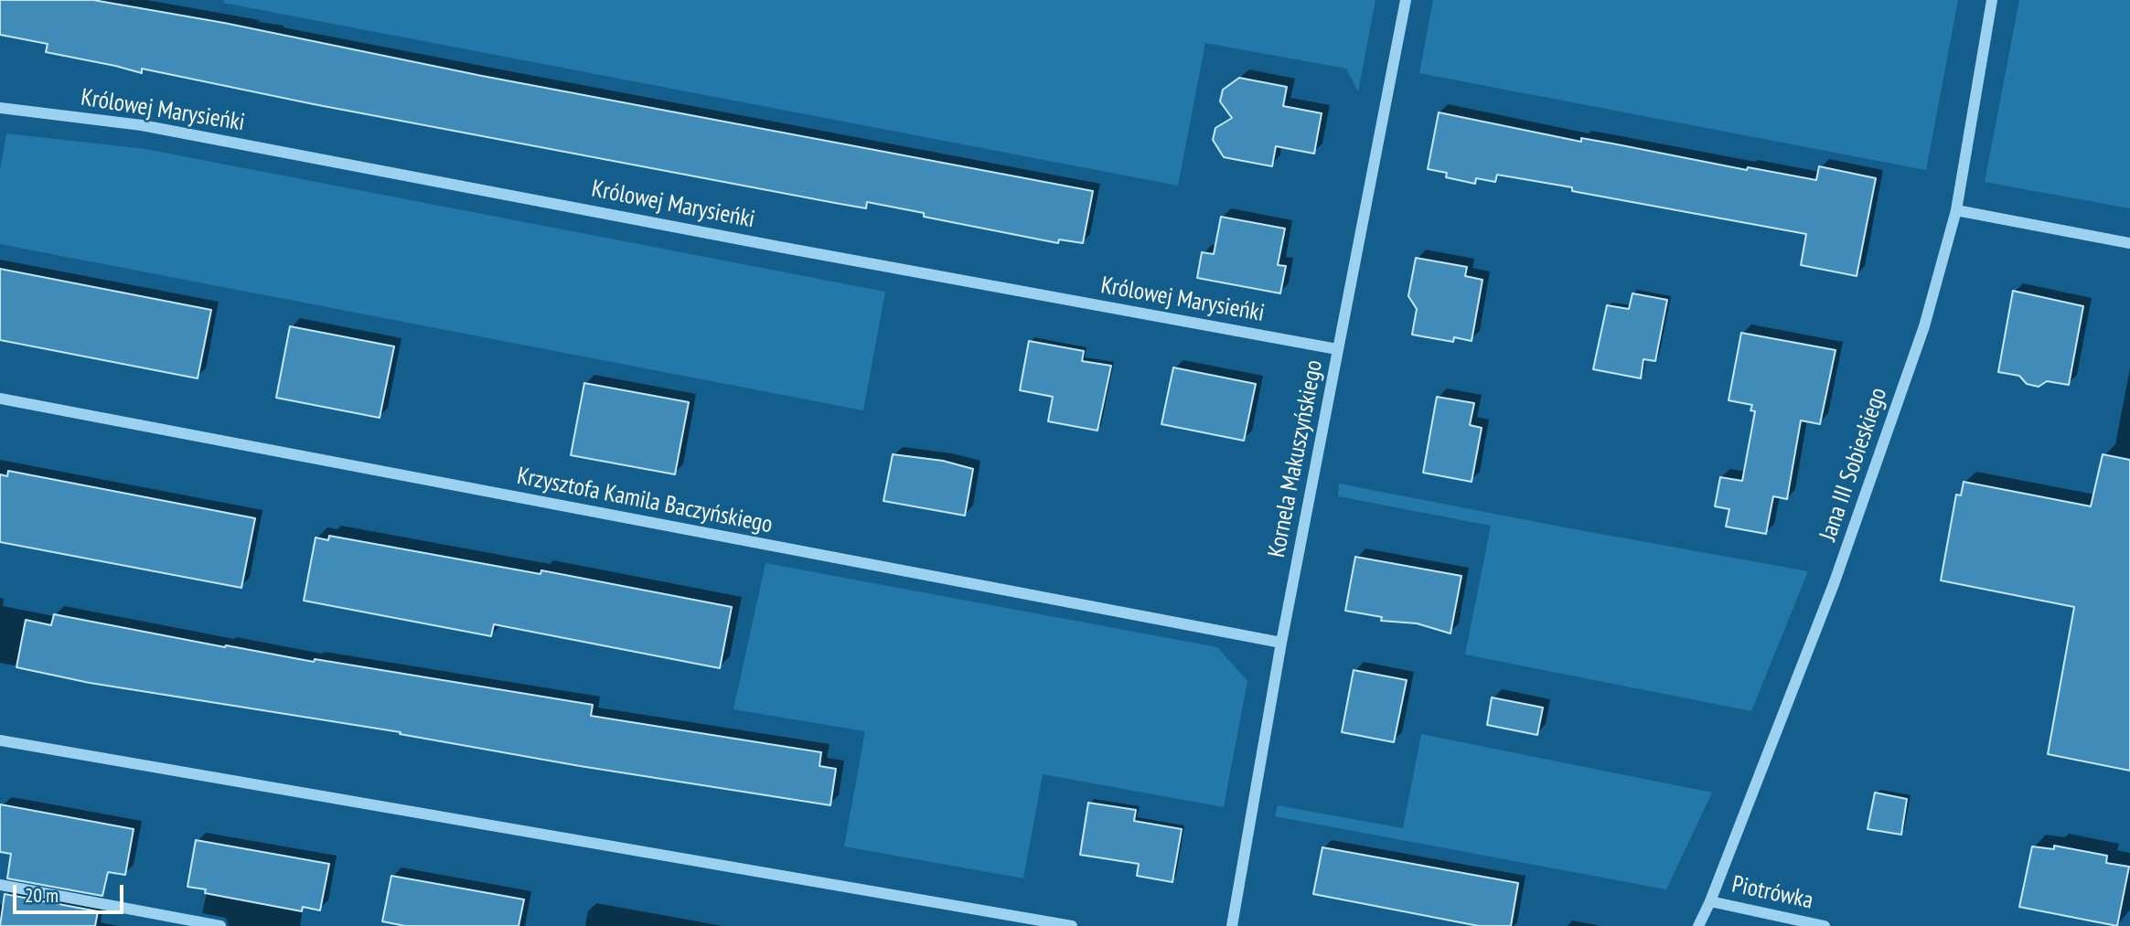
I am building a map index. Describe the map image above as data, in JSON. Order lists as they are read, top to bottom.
{
  "streets": {
    "street": [
      "Królowej Marysieńki",
      "Kornela Makuszyńskiego",
      "Jana III Sobieskiego",
      "Krzysztofa Kamila Baczyńskiego",
      "Piotrówka"
    ]
  },
  "crossings": [
    ["Królowej Marysieńki", "Kornela Makuszyńskiego"],
    ["Kornela Makuszyńskiego", "Krzysztofa Kamila Baczyńskiego"],
    ["Jana III Sobieskiego", "Piotrówka"]
  ],
  "scale_bar": "20 m"
}
